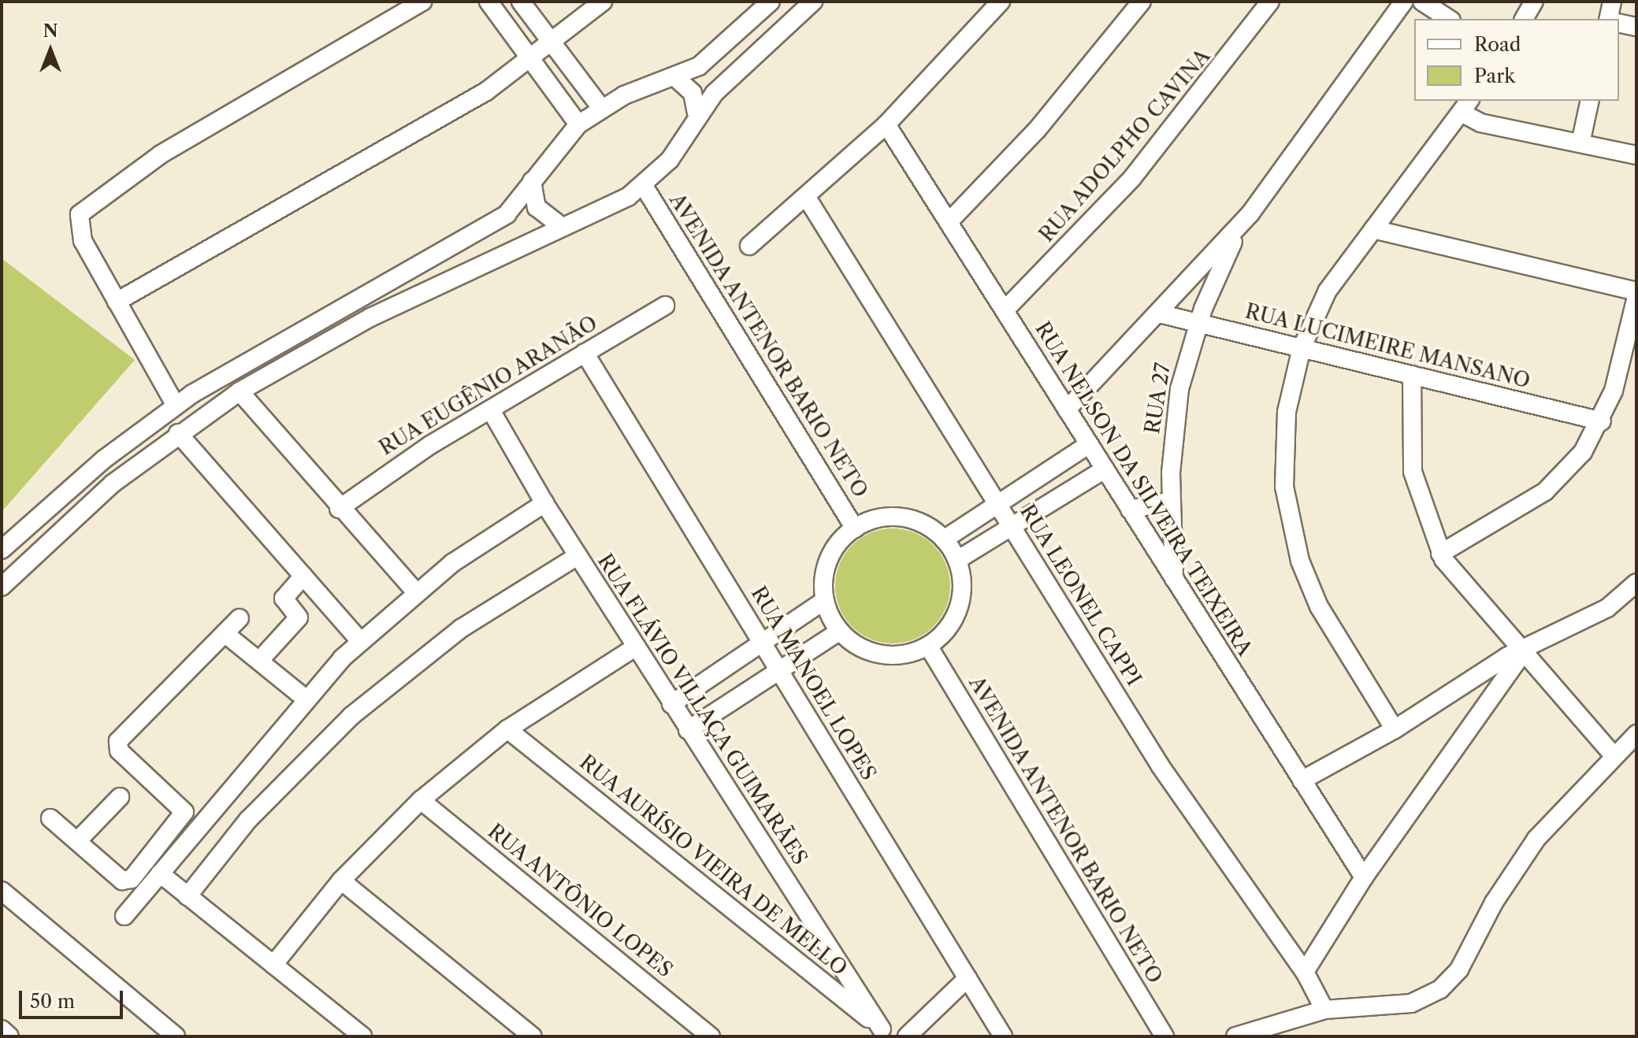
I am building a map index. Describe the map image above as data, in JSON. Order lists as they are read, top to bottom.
{
  "streets": {
    "street": [
      "RUA ADOLPHO CAVINA",
      "AVENIDA ANTENOR BARIO NETO",
      "RUA LUCIMEIRE MANSANO",
      "RUA EUGÊNIO ARANÃO",
      "RUA 27",
      "RUA NELSON DA SILVEIRA TEIXEIRA",
      "RUA LEONEL CAPPI",
      "RUA MANOEL LOPES",
      "RUA FLÁVIO VILLAÇA GUIMARÃES",
      "RUA AURÍSIO VIEIRA DE MELLO",
      "RUA ANTÔNIO LOPES"
    ]
  },
  "crossings": [
    ["RUA ADOLPHO CAVINA", "RUA NELSON DA SILVEIRA TEIXEIRA"],
    ["RUA LUCIMEIRE MANSANO", "RUA 27"],
    ["RUA EUGÊNIO ARANÃO", "RUA MANOEL LOPES"],
    ["RUA EUGÊNIO ARANÃO", "RUA FLÁVIO VILLAÇA GUIMARÃES"],
    ["RUA 27", "RUA NELSON DA SILVEIRA TEIXEIRA"],
    ["RUA FLÁVIO VILLAÇA GUIMARÃES", "RUA AURÍSIO VIEIRA DE MELLO"]
  ],
  "legend": ["Road", "Park"],
  "scale_bar": "50 m",
  "north": "top"
}
